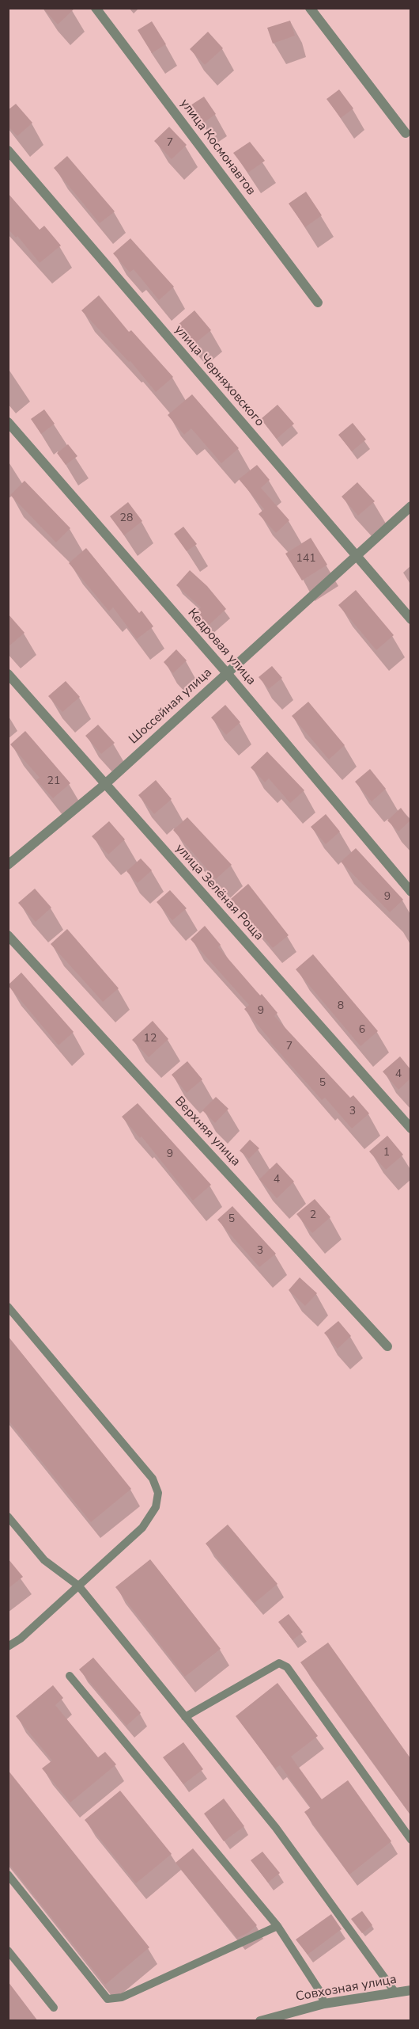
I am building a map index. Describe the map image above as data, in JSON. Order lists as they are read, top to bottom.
{
  "streets": {
    "street": [
      "улица Космонавтов",
      "улица Черняховского",
      "Кедровая улица",
      "Шоссейная улица",
      "улица Зелёная Роща",
      "Верхняя улица",
      "Совхозная улица"
    ]
  },
  "crossings": [
    ["улица Черняховского", "Шоссейная улица"],
    ["Кедровая улица", "Шоссейная улица"],
    ["Шоссейная улица", "улица Зелёная Роща"]
  ],
  "house_numbers": [
    "7",
    "28",
    "141",
    "21",
    "9",
    "8",
    "9",
    "6",
    "12",
    "7",
    "4",
    "5",
    "3",
    "1",
    "9",
    "4",
    "2",
    "5",
    "3"
  ]
}
